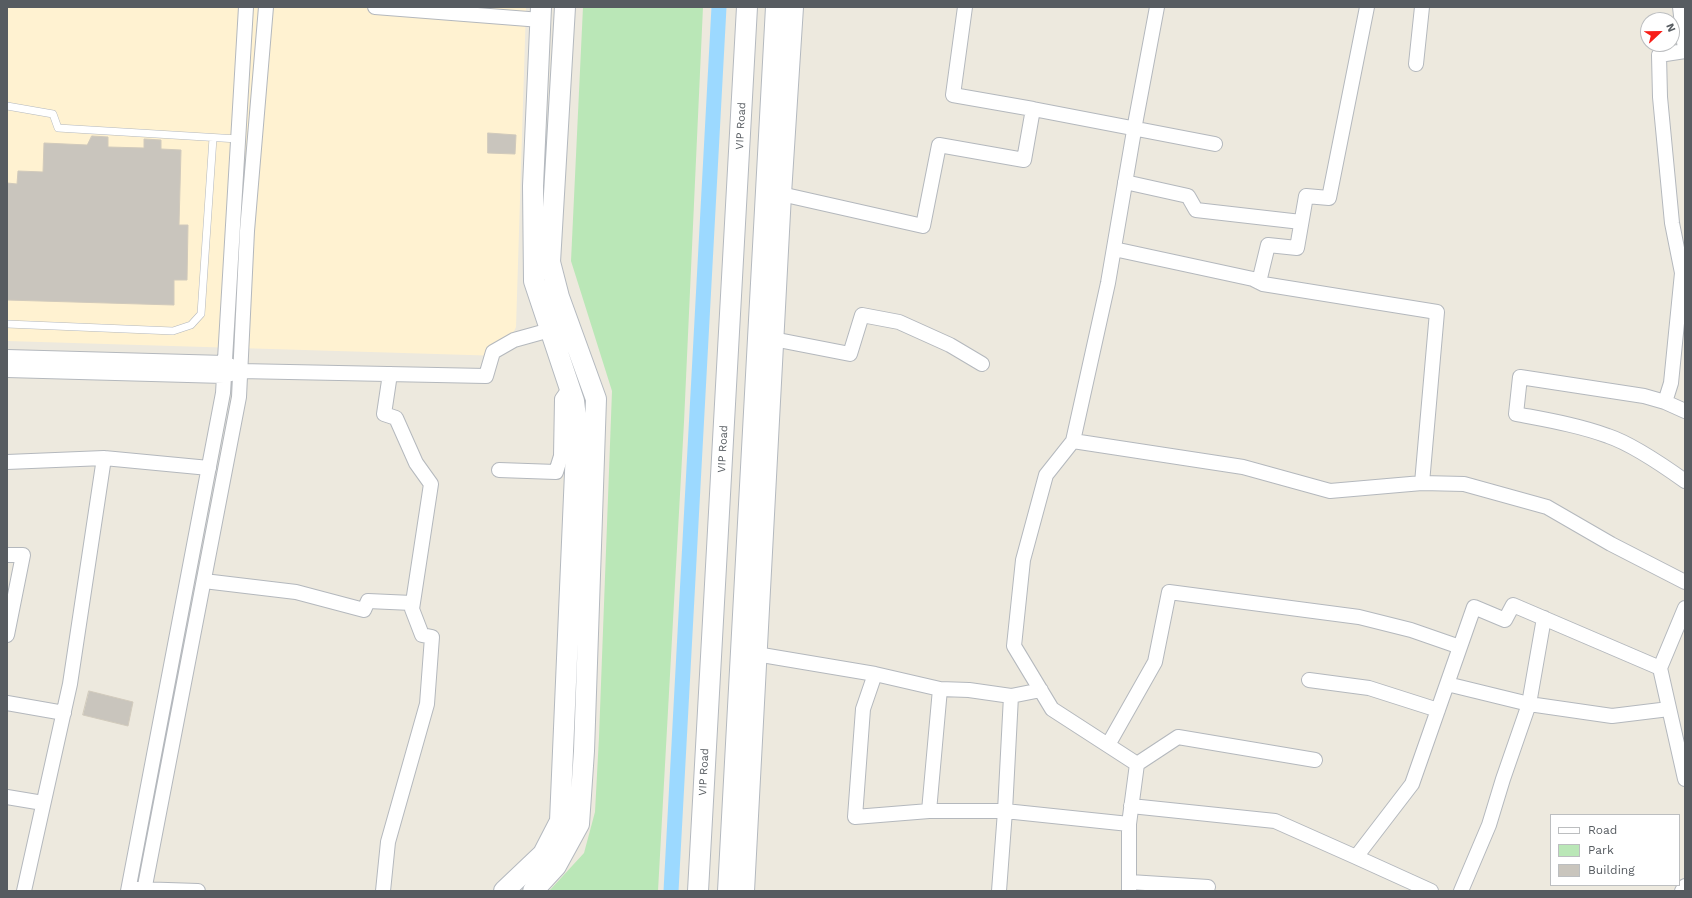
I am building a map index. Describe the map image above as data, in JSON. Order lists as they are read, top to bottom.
{
  "streets": {
    "street": ["VIP Road"]
  },
  "legend": ["Road", "Park", "Building"],
  "north": "right"
}
